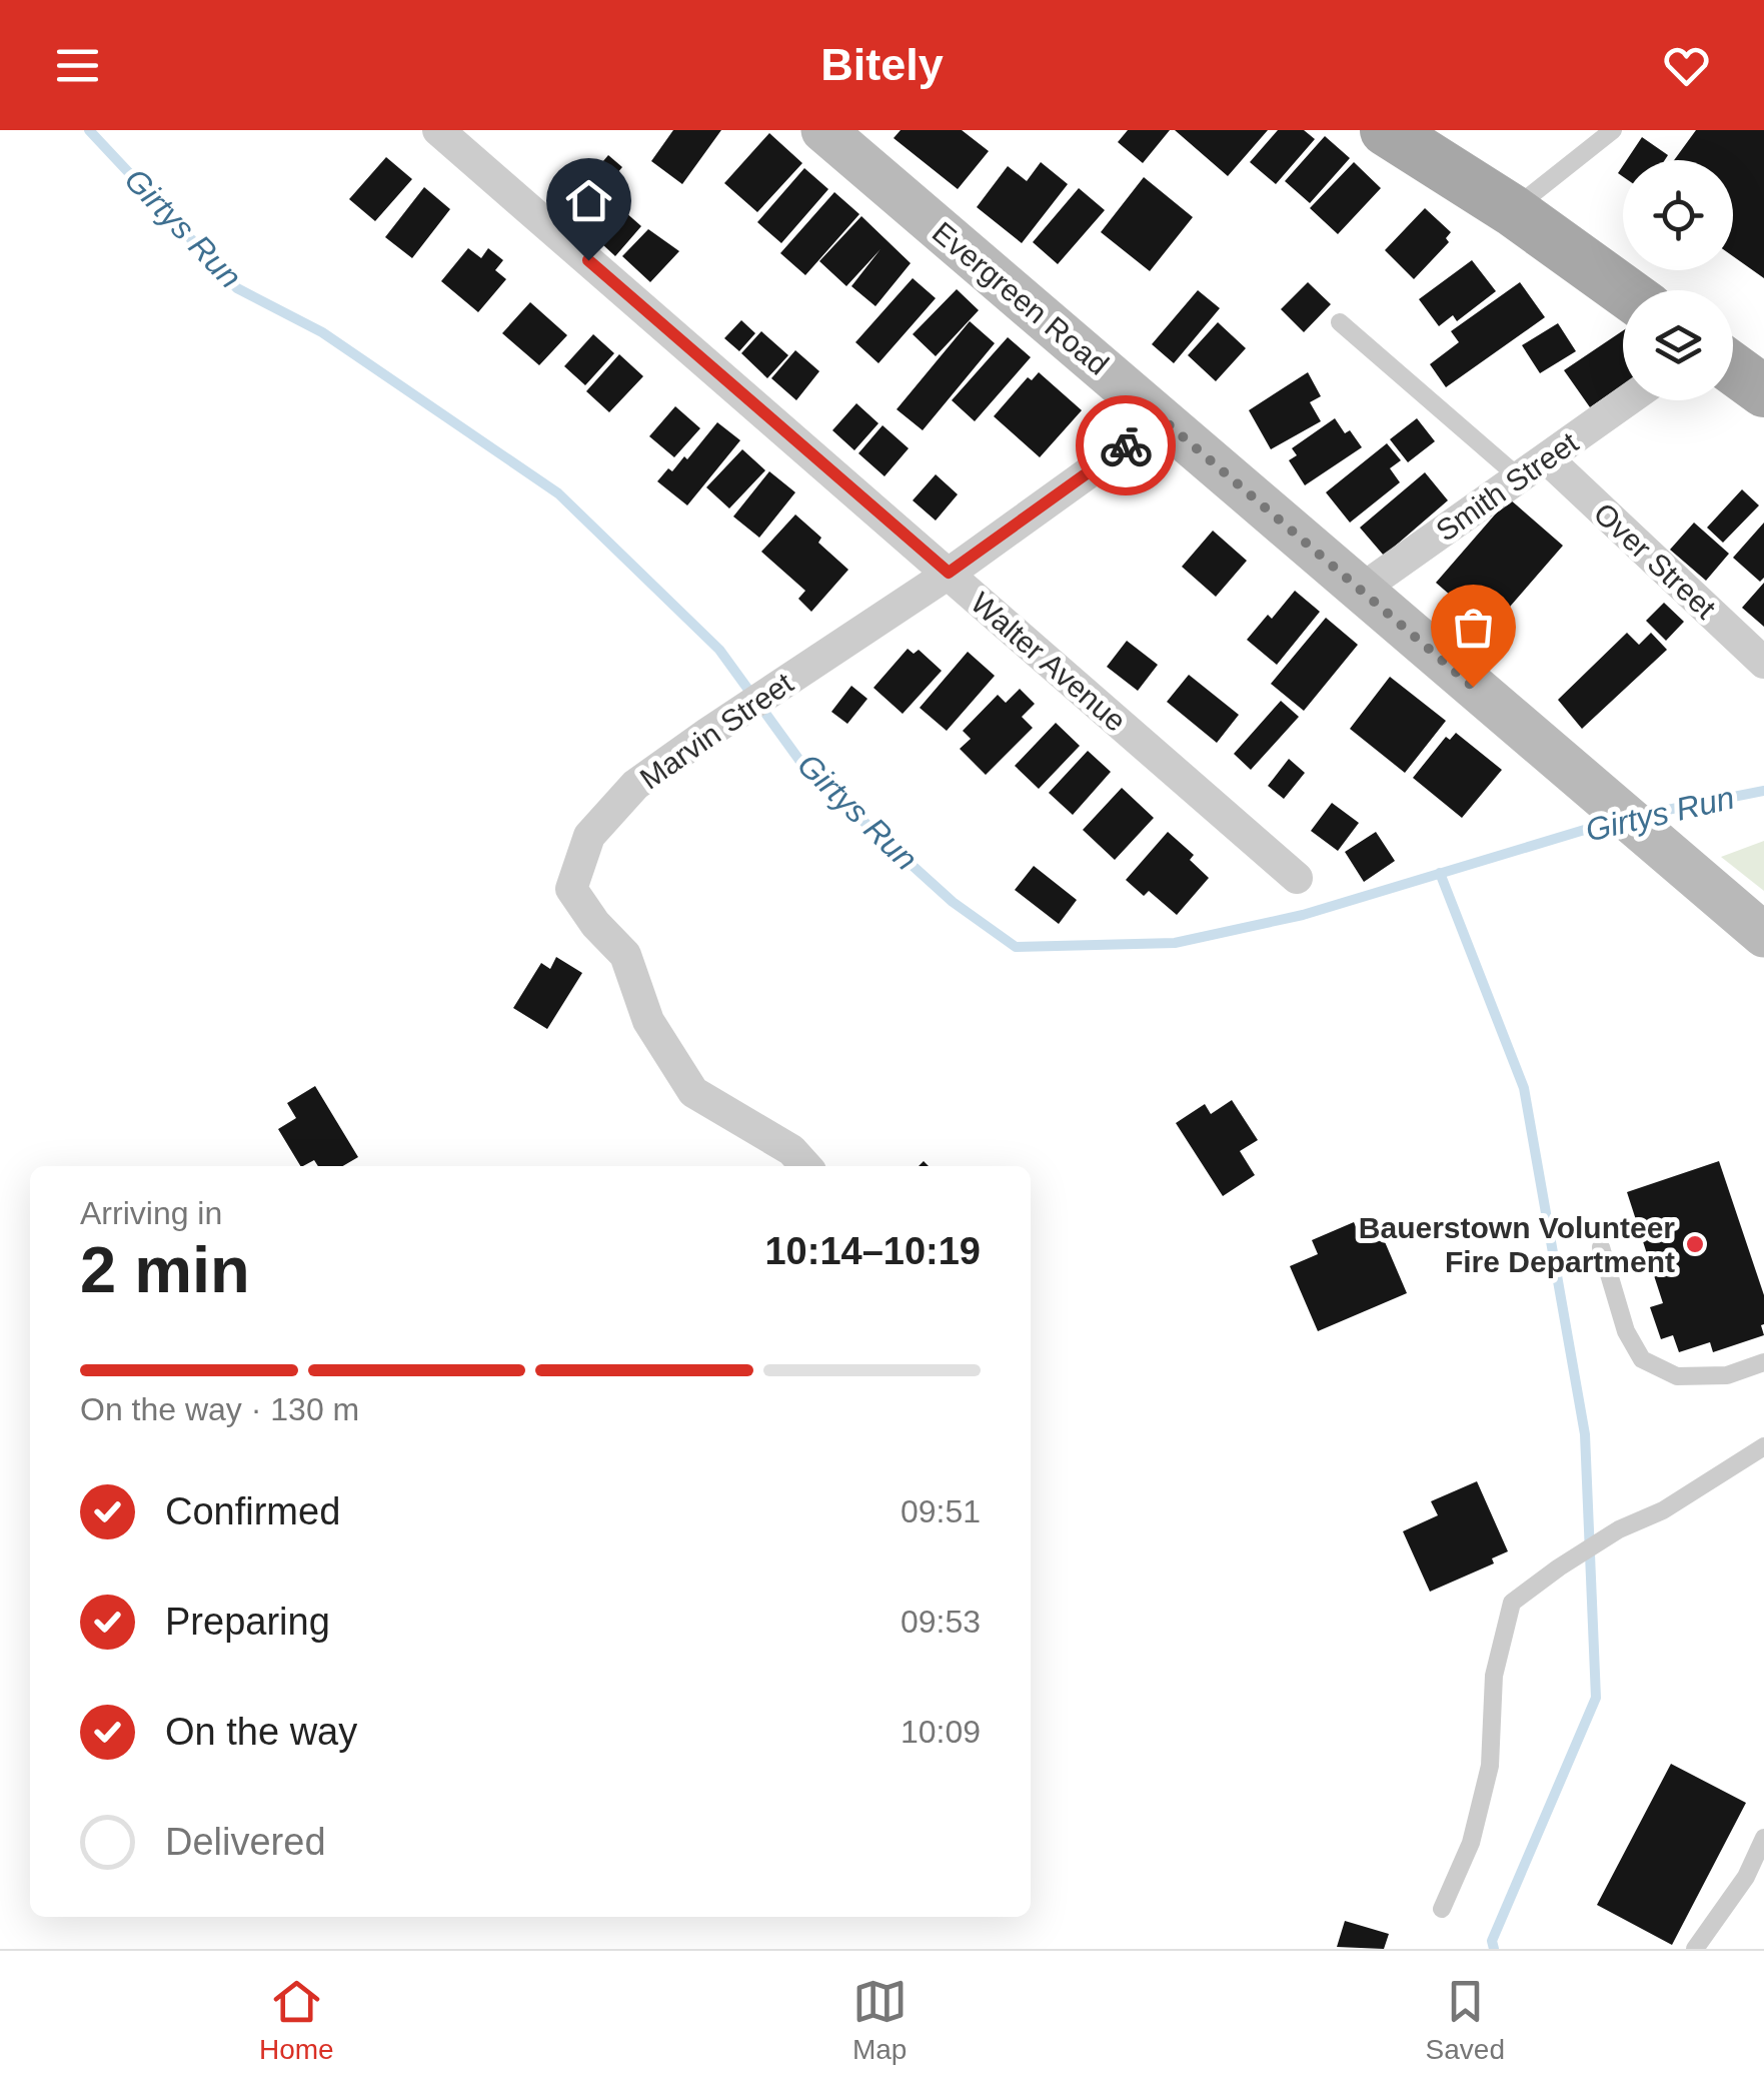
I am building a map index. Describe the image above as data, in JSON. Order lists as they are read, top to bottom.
{
  "streets": {
    "street": [
      "Evergreen Road",
      "Smith Street",
      "Over Street",
      "Walter Avenue",
      "Marvin Street"
    ]
  },
  "crossings": [
    ["Evergreen Road", "Smith Street"],
    ["Evergreen Road", "Marvin Street"],
    ["Smith Street", "Over Street"],
    ["Walter Avenue", "Marvin Street"]
  ],
  "water": ["Girtys Run"],
  "places": ["Bauerstown Volunteer Fire Department"],
  "page": {
    "header": "Bitely",
    "heading": ["2 min", "Arriving in", "10:14–10:19"],
    "bar": "On the way · 130 m",
    "list": [
      ["Confirmed", "09:51"],
      ["Preparing", "09:53"],
      ["On the way", "10:09"],
      "Delivered"
    ],
    "tabs": ["Home", "Map", "Saved"]
  }
}
